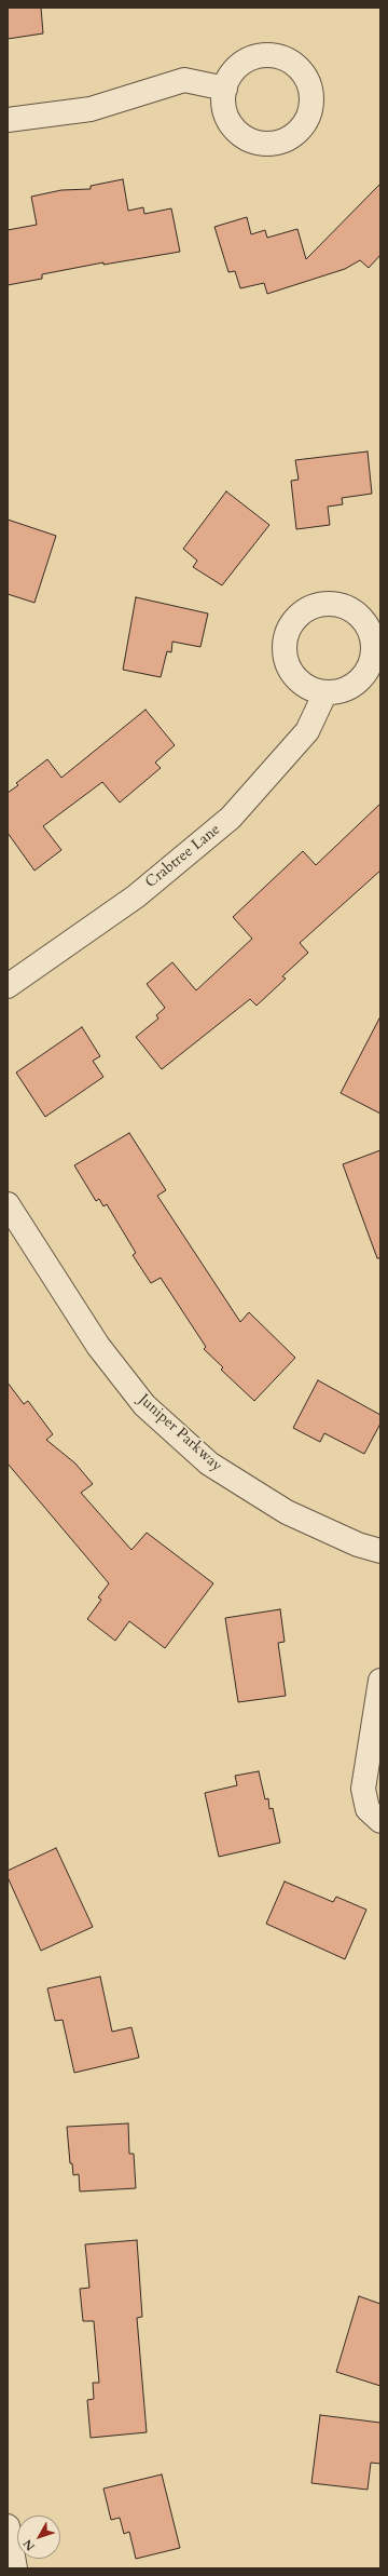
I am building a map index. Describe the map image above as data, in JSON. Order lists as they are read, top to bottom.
{
  "streets": {
    "street": ["Crabtree Lane", "Juniper Parkway"]
  },
  "north": "bottom left"
}
